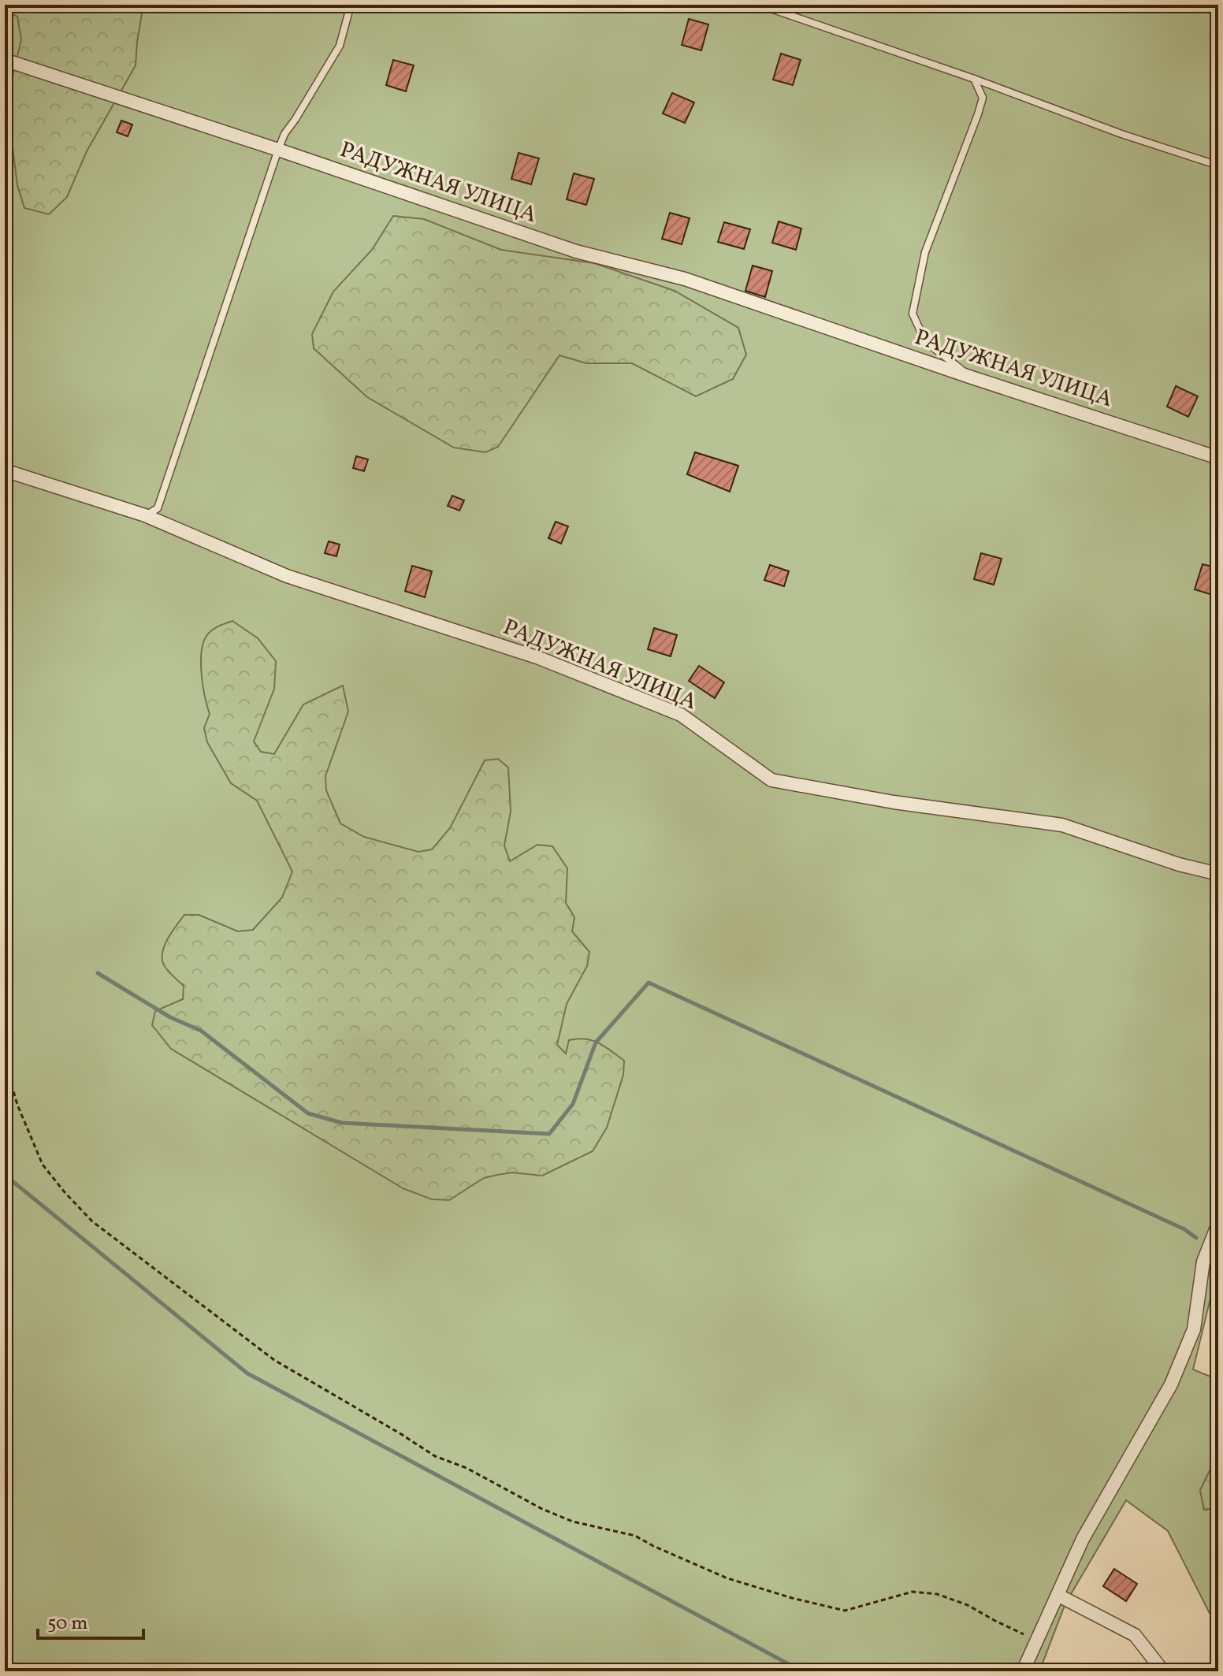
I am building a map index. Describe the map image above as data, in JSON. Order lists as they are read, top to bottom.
{
  "streets": {
    "street": ["РАДУЖНАЯ УЛИЦА"]
  },
  "scale_bar": "50 m"
}
